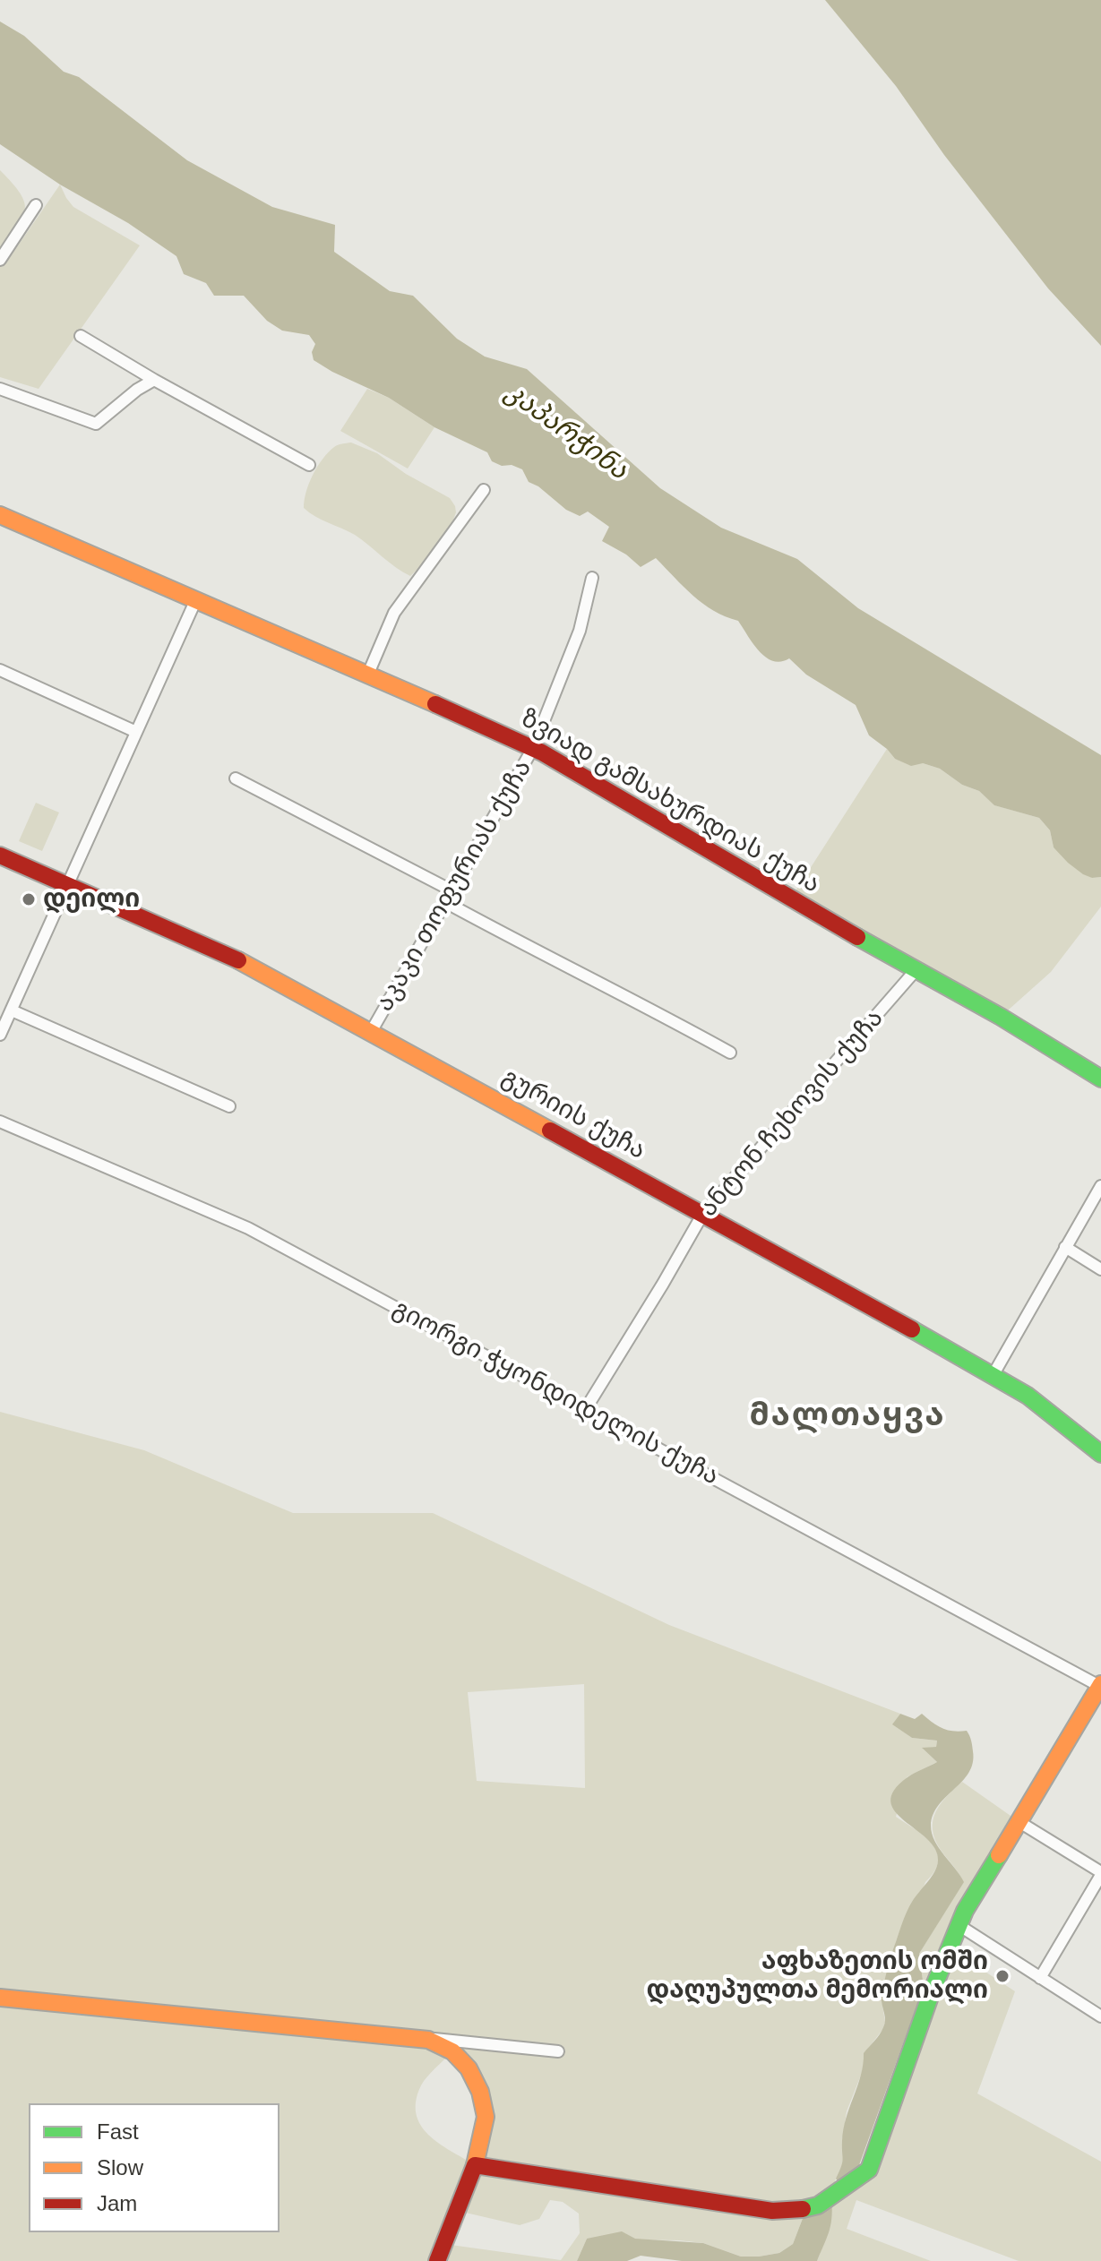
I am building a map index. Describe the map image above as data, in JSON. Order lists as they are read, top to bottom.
{
  "streets": {
    "main road": ["ზვიად გამსახურდიას ქუჩა", "გურიის ქუჩა"],
    "street": ["აკაკი თოფურიას ქუჩა", "ანტონ ჩეხოვის ქუჩა", "გიორგი ჭყონდიდელის ქუჩა"]
  },
  "crossings": [
    ["ზვიად გამსახურდიას ქუჩა", "აკაკი თოფურიას ქუჩა"],
    ["ზვიად გამსახურდიას ქუჩა", "ანტონ ჩეხოვის ქუჩა"],
    ["აკაკი თოფურიას ქუჩა", "გურიის ქუჩა"],
    ["ანტონ ჩეხოვის ქუჩა", "გურიის ქუჩა"],
    ["ანტონ ჩეხოვის ქუჩა", "გიორგი ჭყონდიდელის ქუჩა"]
  ],
  "districts": ["მალთაყვა"],
  "water": ["კაპარჭინა"],
  "places": ["დეილი", "აფხაზეთის ომში დაღუპულთა მემორიალი"],
  "legend": ["Fast", "Slow", "Jam"]
}
